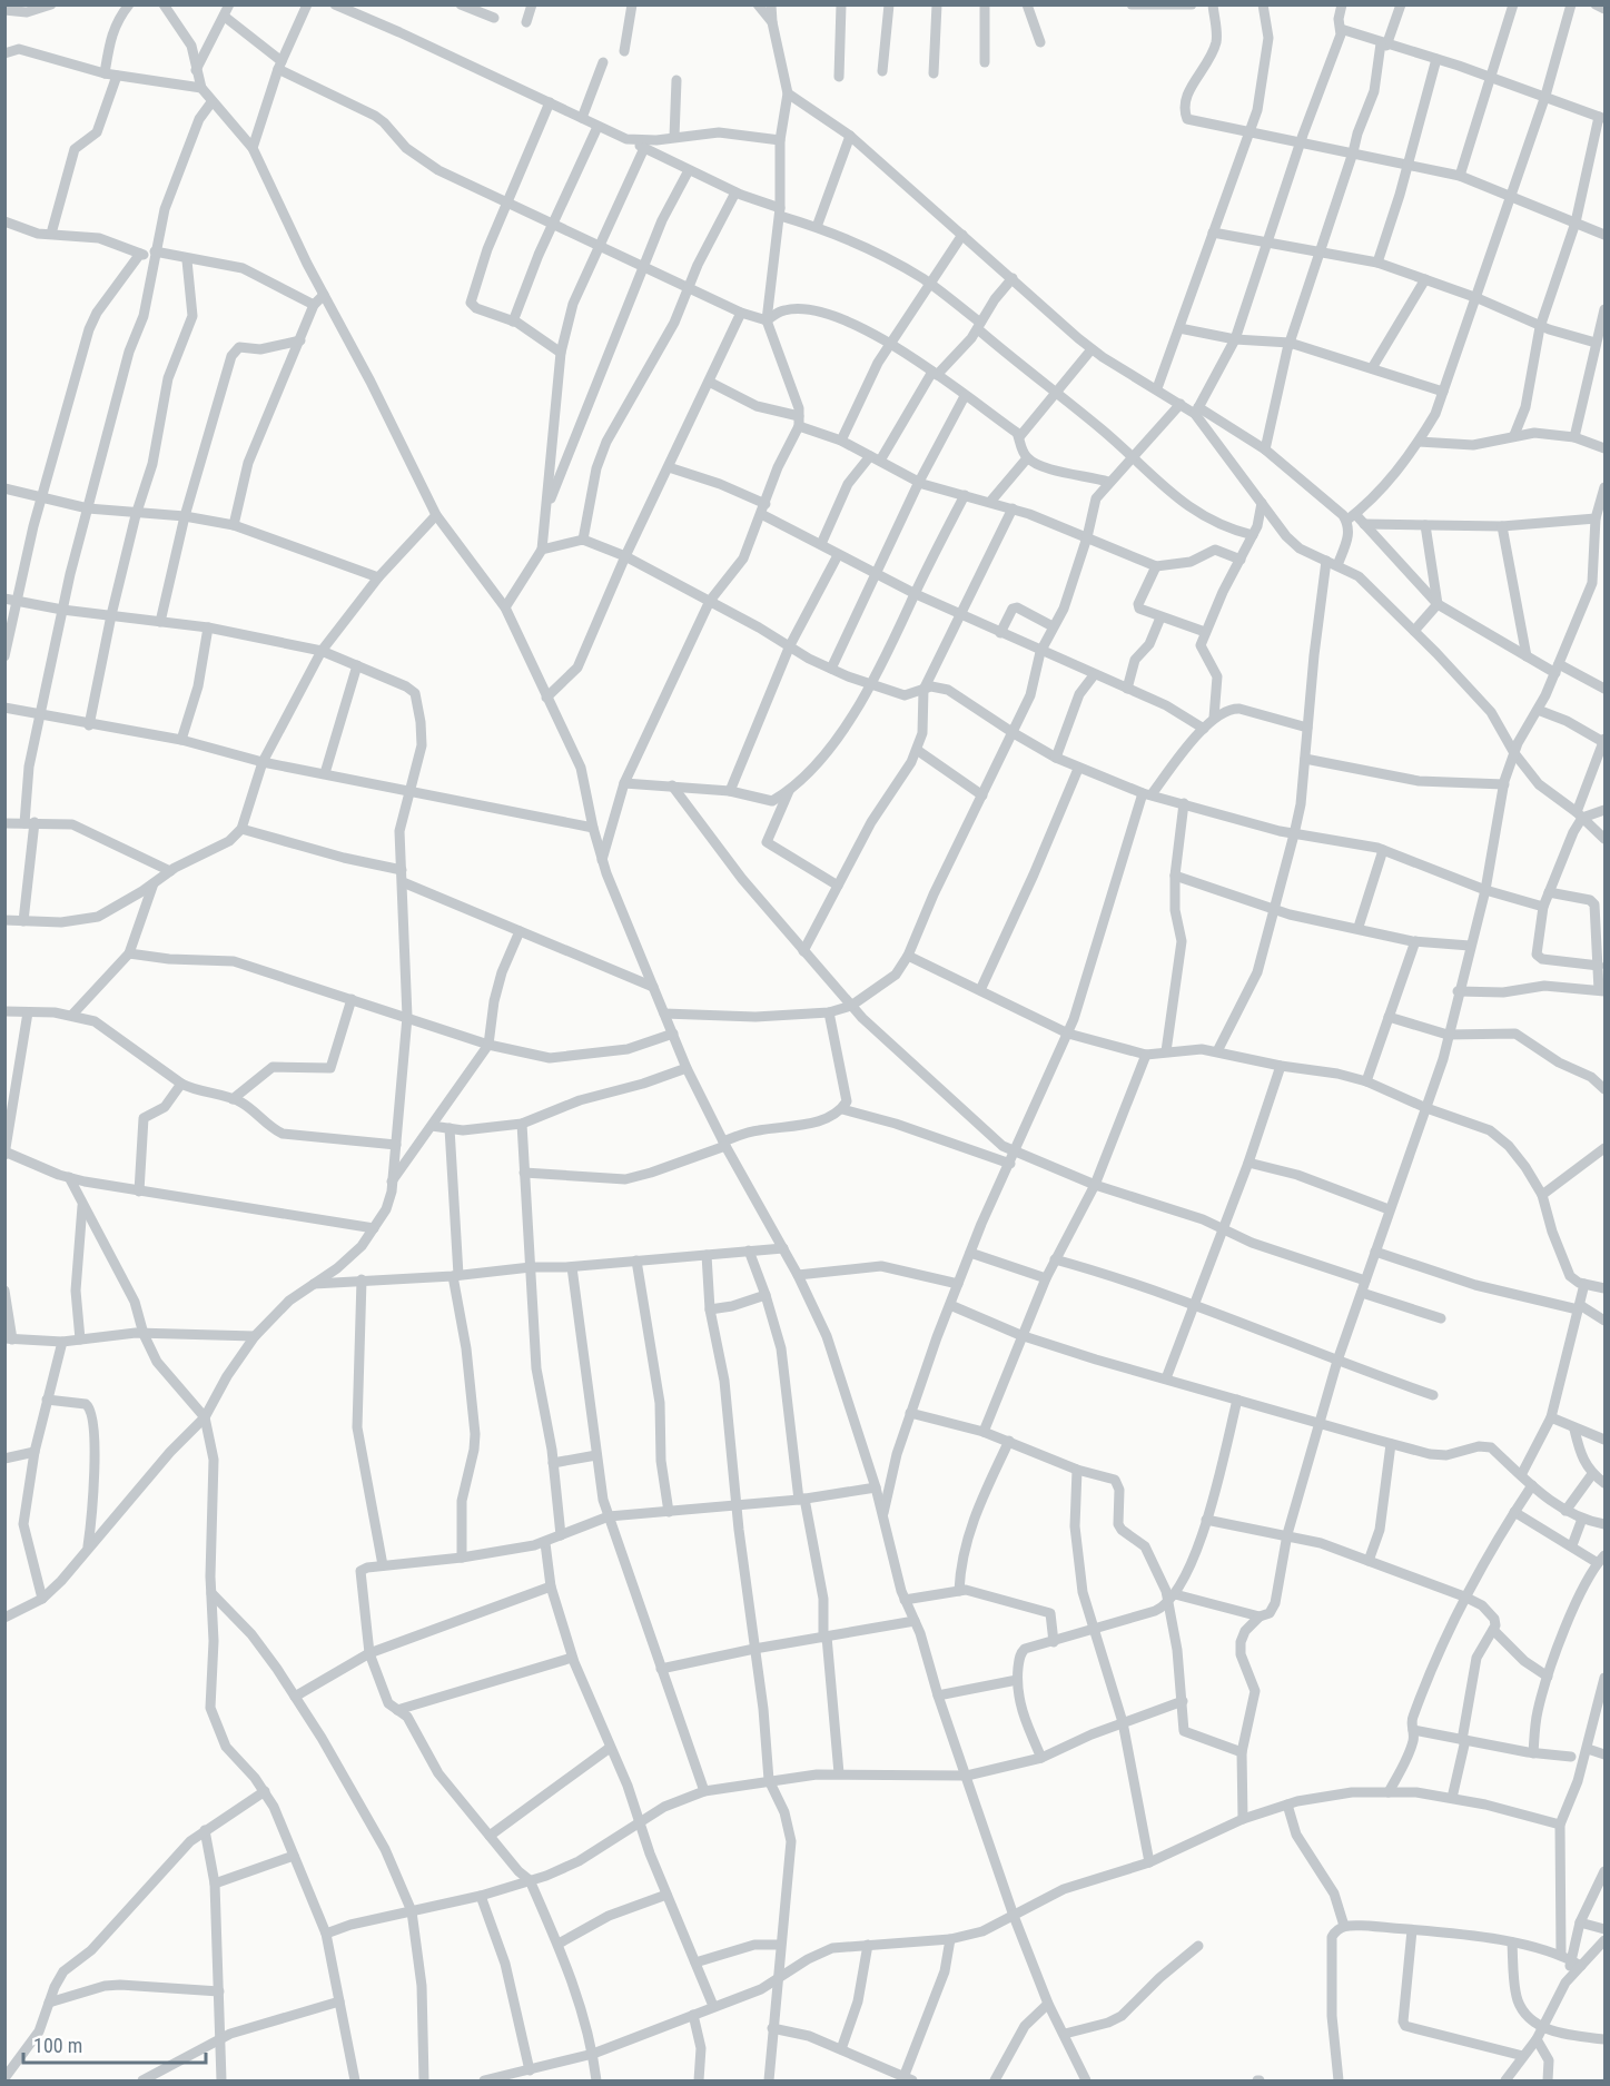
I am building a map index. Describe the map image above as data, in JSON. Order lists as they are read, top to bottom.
{
  "scale_bar": "100 m"
}
